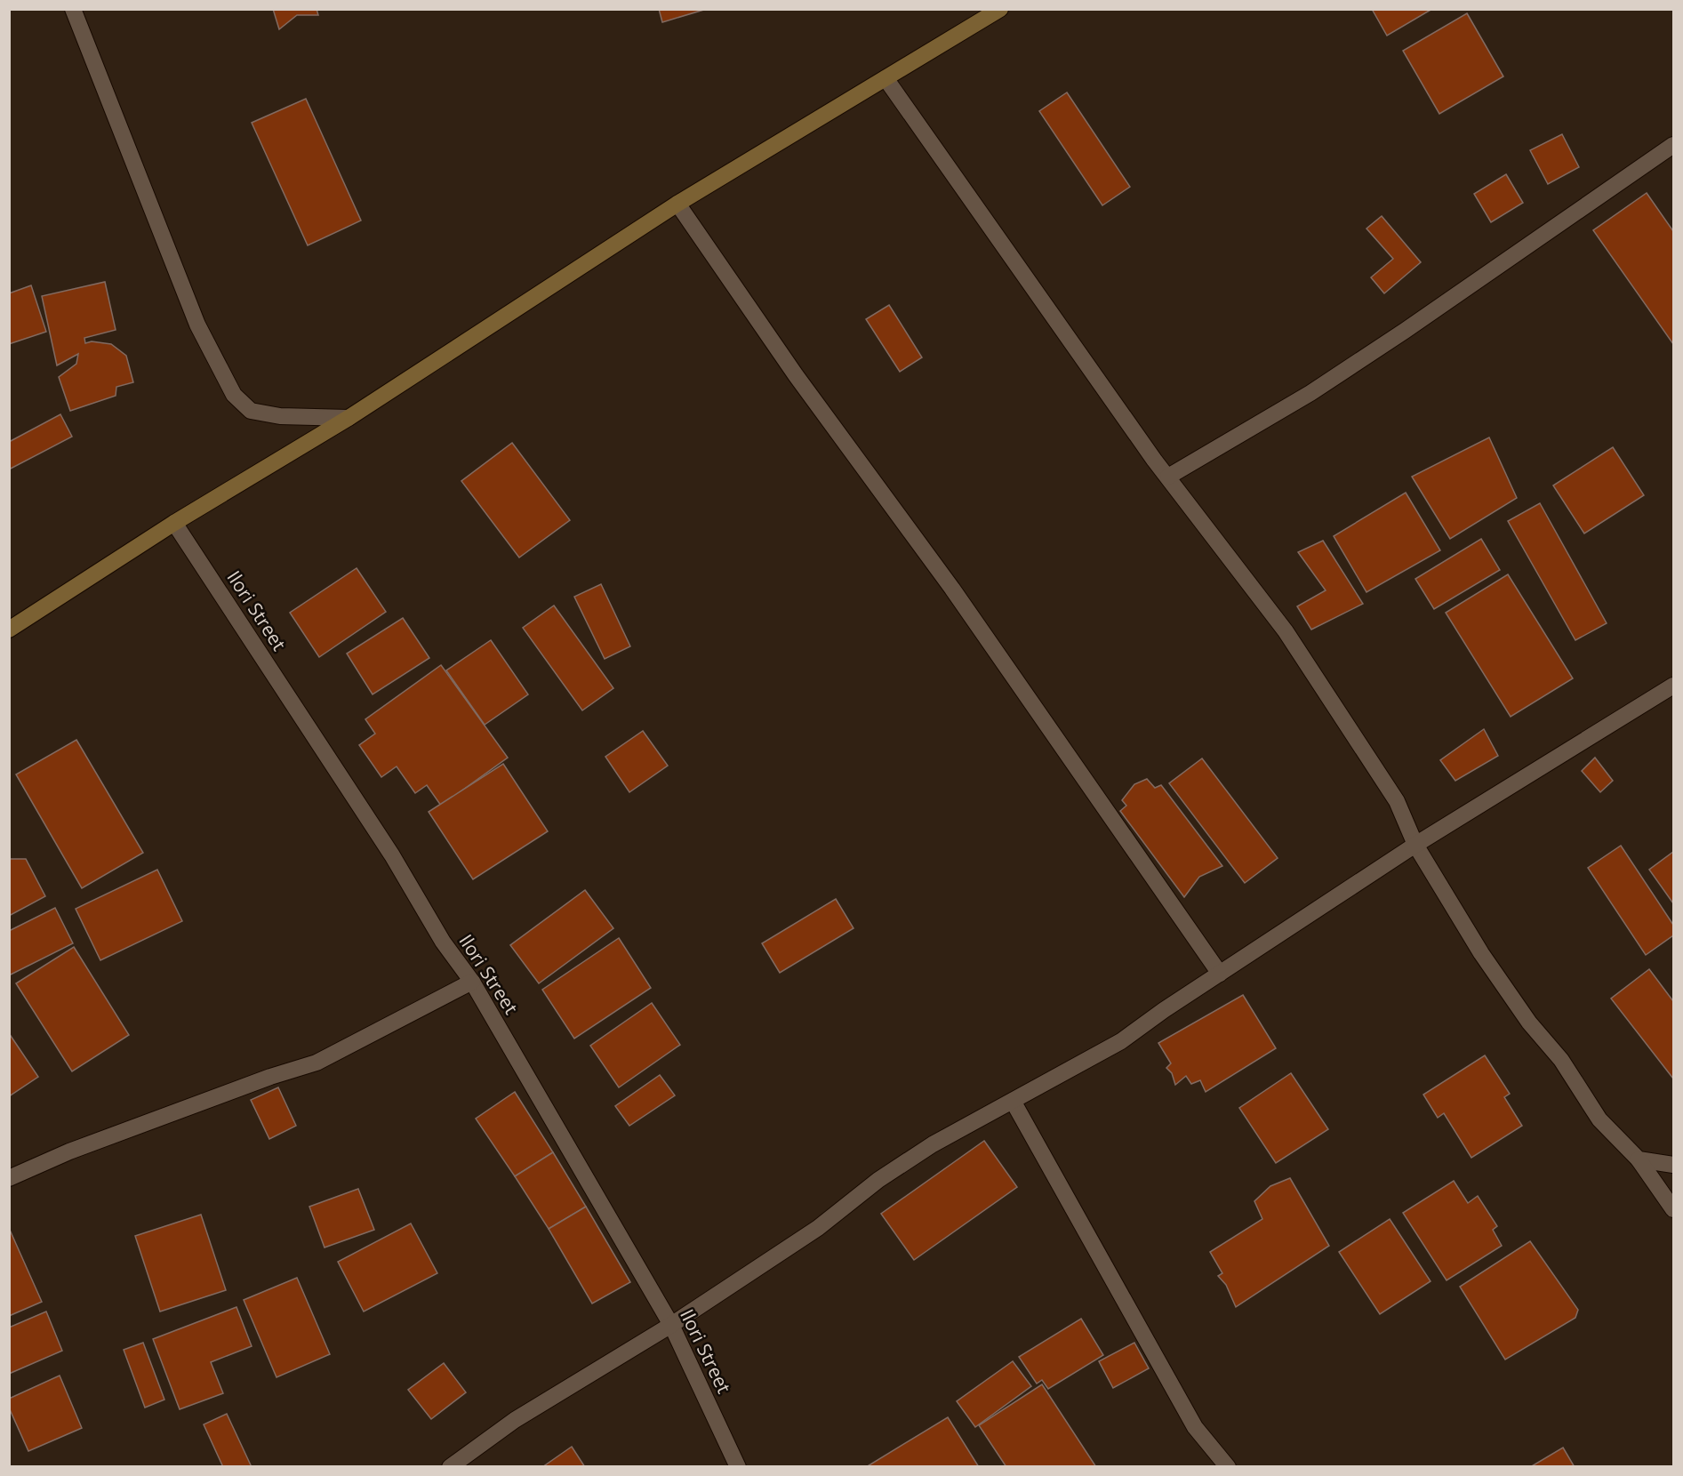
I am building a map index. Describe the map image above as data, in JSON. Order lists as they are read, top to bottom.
{
  "streets": {
    "street": ["Ilori Street"]
  }
}
